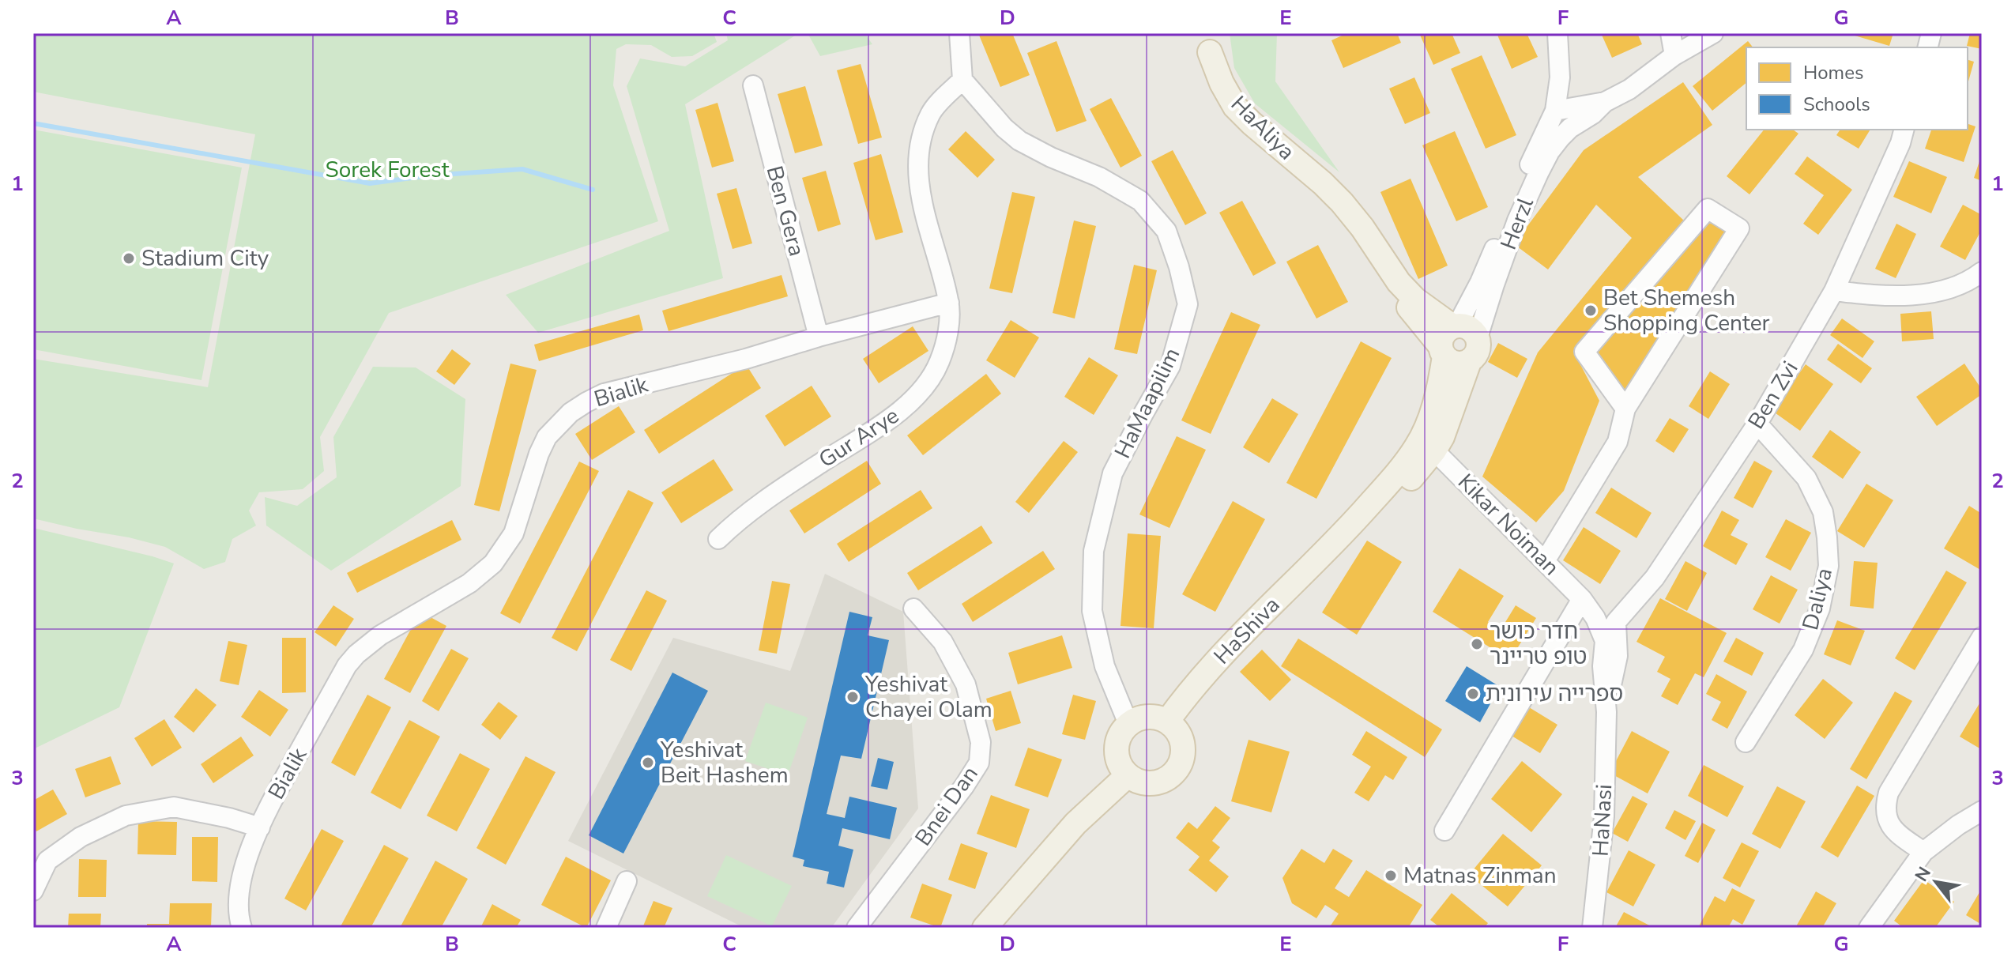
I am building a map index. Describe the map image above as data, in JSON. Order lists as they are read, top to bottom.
{
  "streets": {
    "main road": ["HaAliya", "HaShiva"],
    "street": [
      "Ben Gera",
      "Herzl",
      "Bialik",
      "Ben Zvi",
      "HaMaapilim",
      "Gur Arye",
      "Kikar Noiman",
      "Daliya",
      "Bnei Dan",
      "HaNasi"
    ]
  },
  "crossings": [
    ["HaAliya", "Herzl"],
    ["HaAliya", "HaShiva"],
    ["Ben Gera", "Bialik"],
    ["Herzl", "HaShiva"],
    ["Bialik", "Gur Arye"],
    ["Ben Zvi", "Daliya"],
    ["Ben Zvi", "HaNasi"],
    ["HaMaapilim", "HaShiva"],
    ["Kikar Noiman", "HaShiva"],
    ["Kikar Noiman", "HaNasi"]
  ],
  "parks": ["Sorek Forest"],
  "places": [
    "Stadium City",
    "Bet Shemesh Shopping Center",
    "חדר כושר טופ טריינר",
    "ספרייה עירונית",
    "Yeshivat Chayei Olam",
    "Yeshivat Beit Hashem",
    "Matnas Zinman"
  ],
  "legend": ["Homes", "Schools"],
  "north": "top left",
  "grid": {
    "columns": [
      "A",
      "B",
      "C",
      "D",
      "E",
      "F",
      "G"
    ],
    "rows": ["1", "2", "3"]
  }
}
